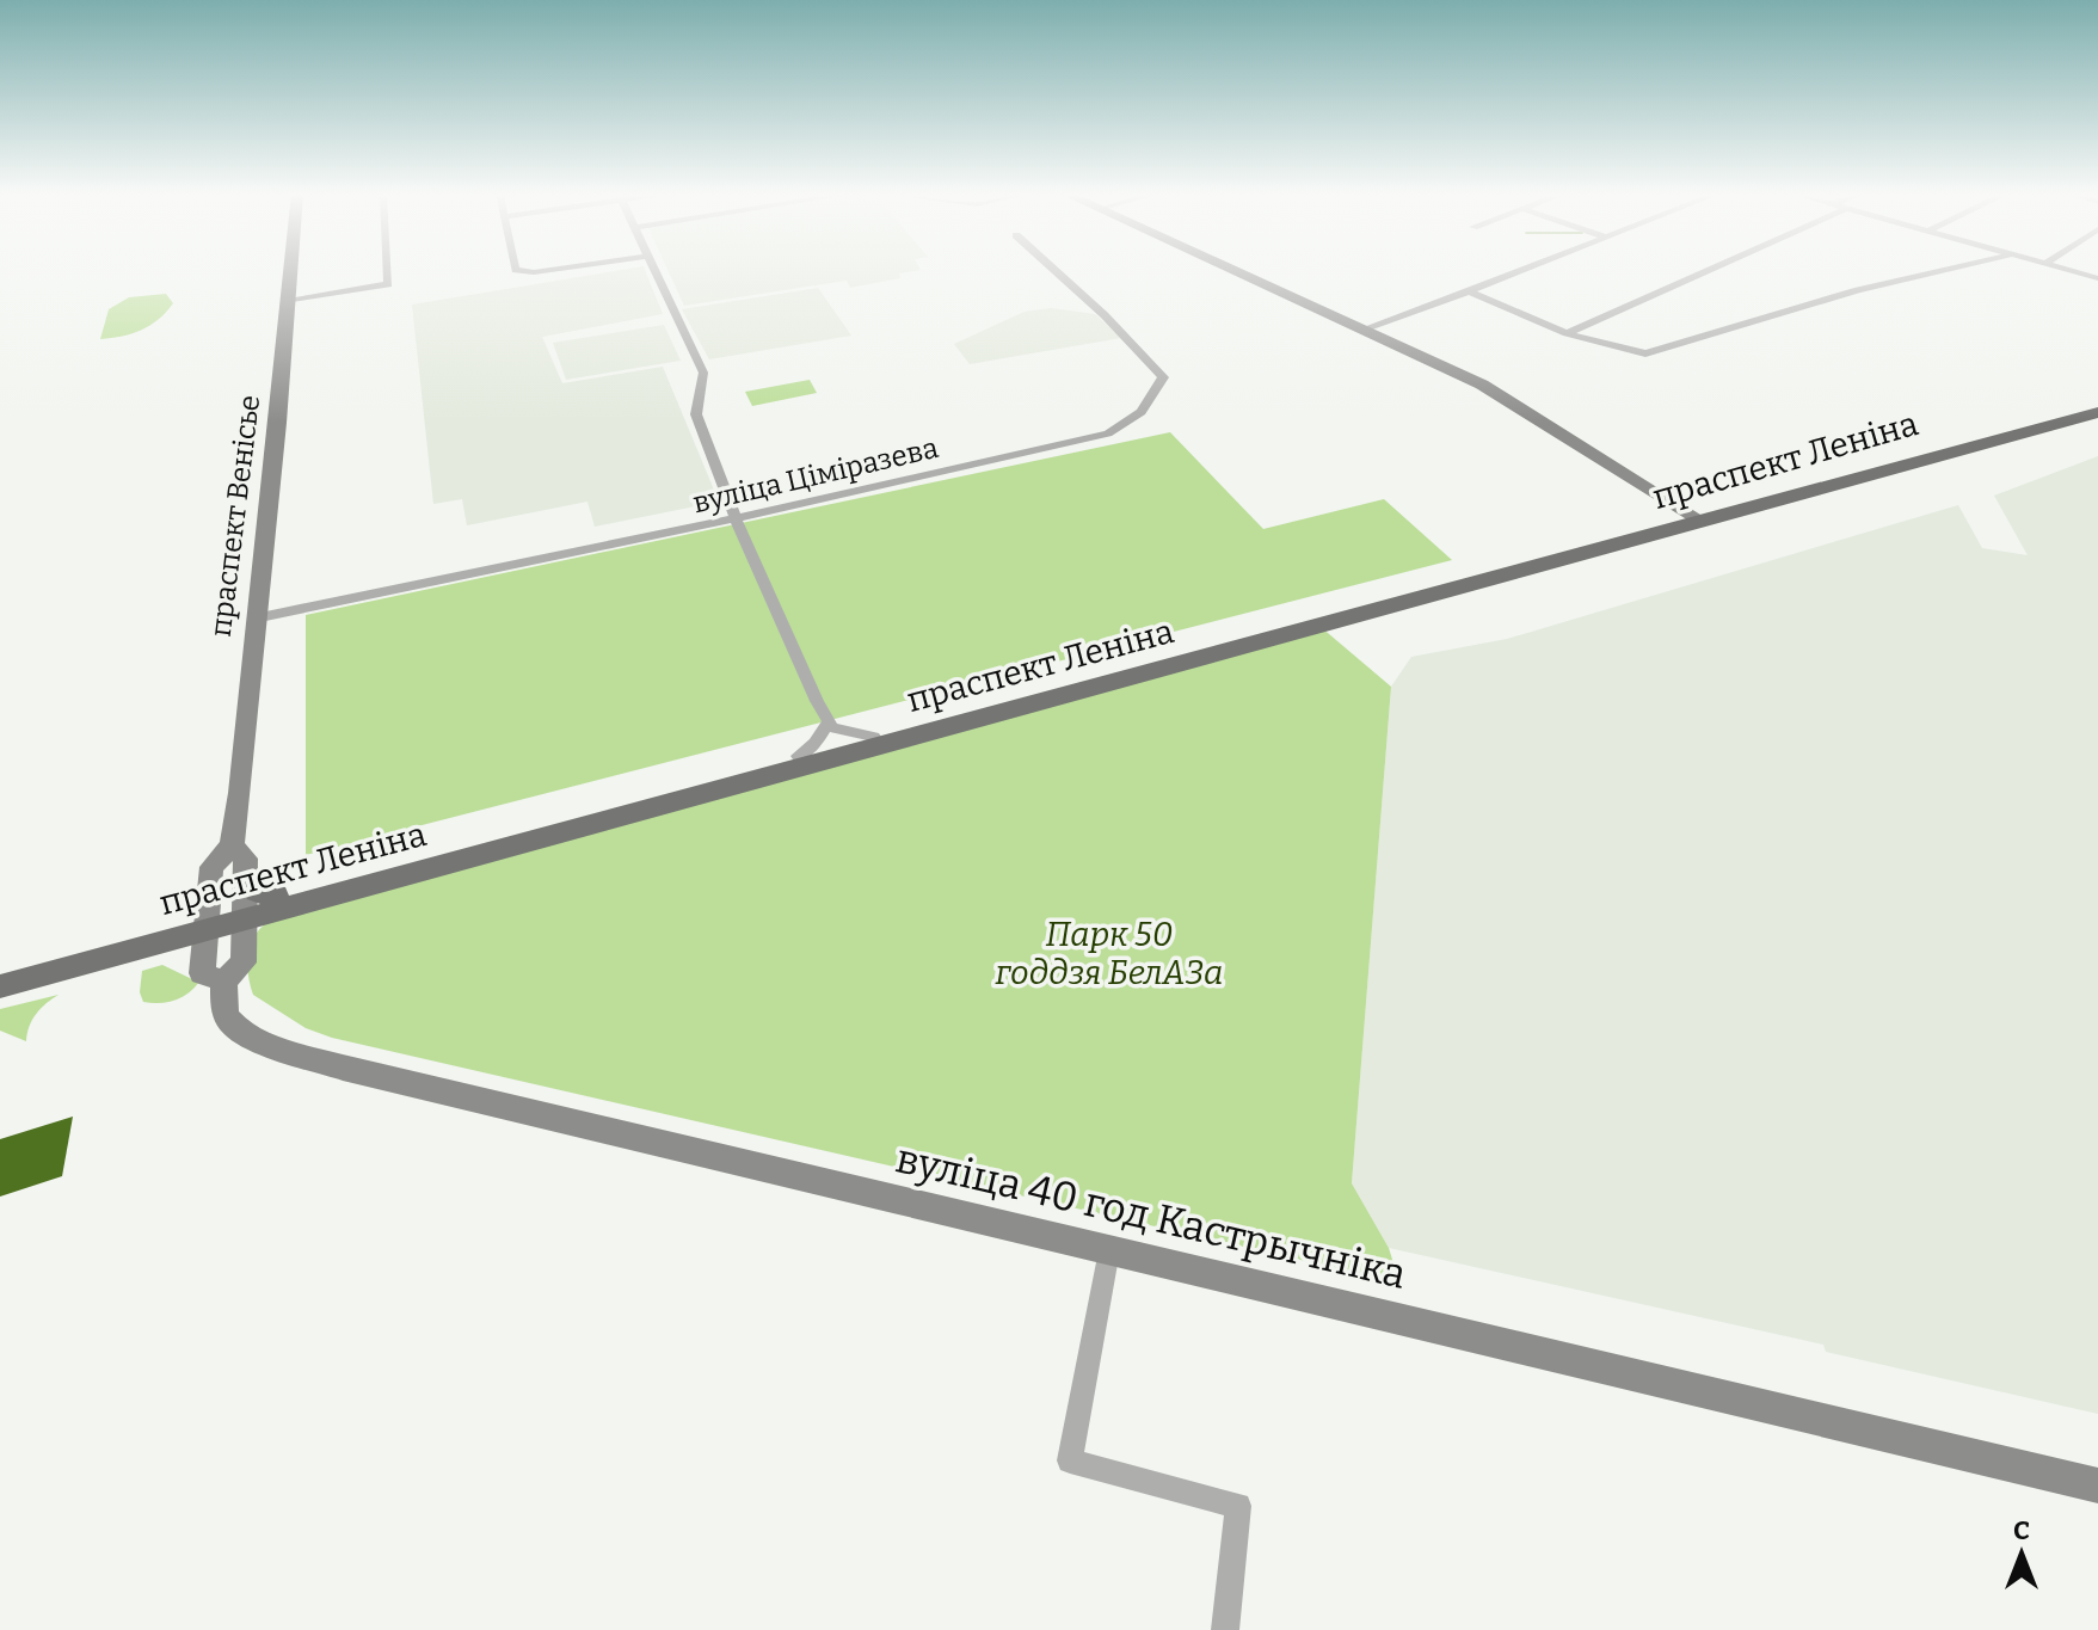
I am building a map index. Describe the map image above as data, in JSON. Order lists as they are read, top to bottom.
{
  "streets": {
    "main road": ["праспект Леніна"],
    "street": ["вуліца Ціміразева", "праспект Венісье", "вуліца 40 год Кастрычніка"]
  },
  "crossings": [
    ["праспект Леніна", "праспект Венісье"],
    ["праспект Леніна", "вуліца 40 год Кастрычніка"],
    ["вуліца Ціміразева", "праспект Венісье"],
    ["праспект Венісье", "вуліца 40 год Кастрычніка"]
  ],
  "parks": ["Парк 50 годдзя БелАЗа"],
  "north": "top"
}
